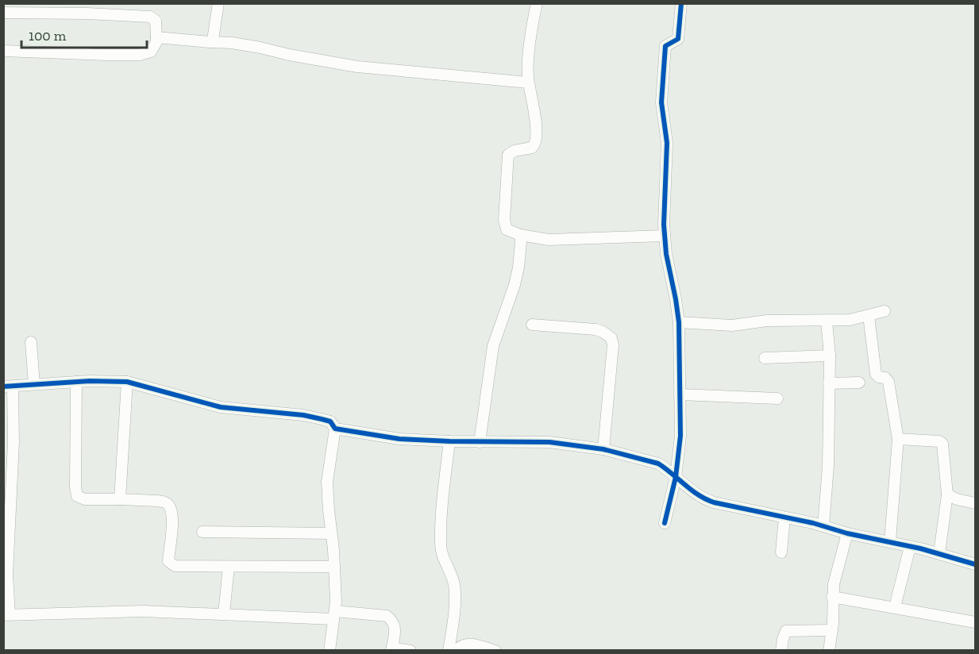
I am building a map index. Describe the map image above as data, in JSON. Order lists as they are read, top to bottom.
{
  "scale_bar": "100 m"
}
